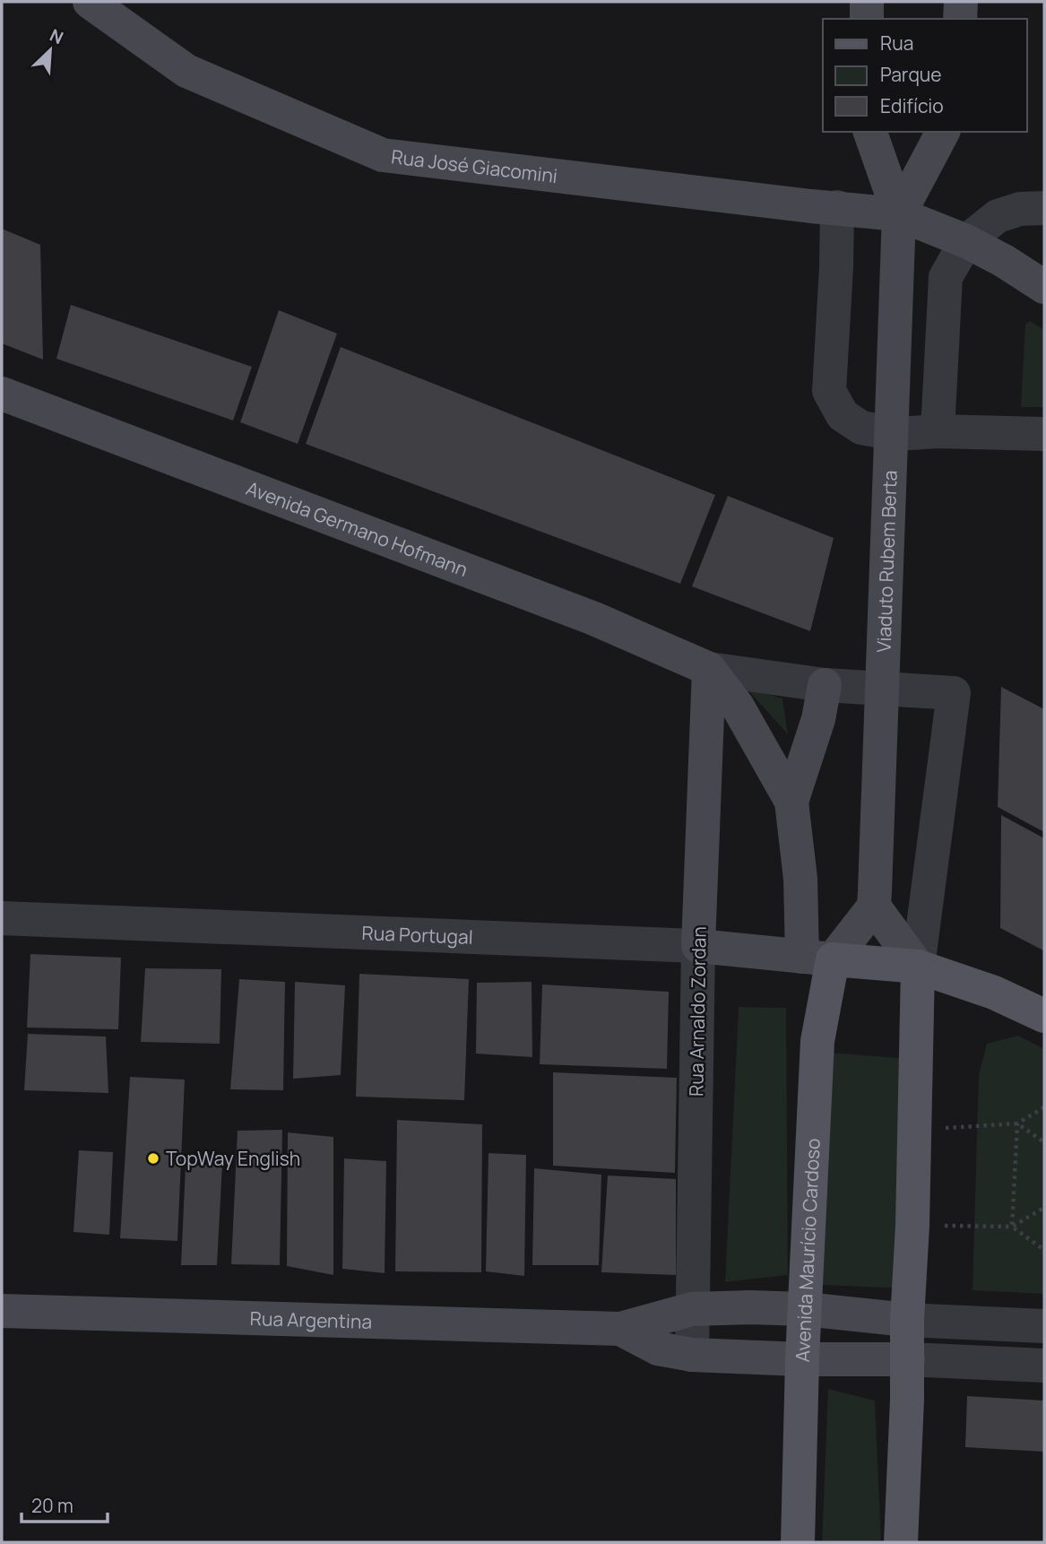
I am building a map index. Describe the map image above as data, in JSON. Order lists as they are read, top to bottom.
{
  "streets": {
    "main road": [
      "Rua José Giacomini",
      "Avenida Germano Hofmann",
      "Viaduto Rubem Berta",
      "Rua Portugal",
      "Rua Arnaldo Zordan",
      "Avenida Maurício Cardoso",
      "Rua Argentina"
    ]
  },
  "crossings": [
    ["Rua José Giacomini", "Viaduto Rubem Berta"],
    ["Avenida Germano Hofmann", "Rua Arnaldo Zordan"],
    ["Rua Portugal", "Rua Arnaldo Zordan"],
    ["Rua Portugal", "Avenida Maurício Cardoso"],
    ["Rua Arnaldo Zordan", "Rua Argentina"],
    ["Avenida Maurício Cardoso", "Rua Argentina"]
  ],
  "places": ["TopWay English"],
  "legend": ["Rua", "Parque", "Edifício"],
  "scale_bar": "20 m",
  "north": "top right"
}
